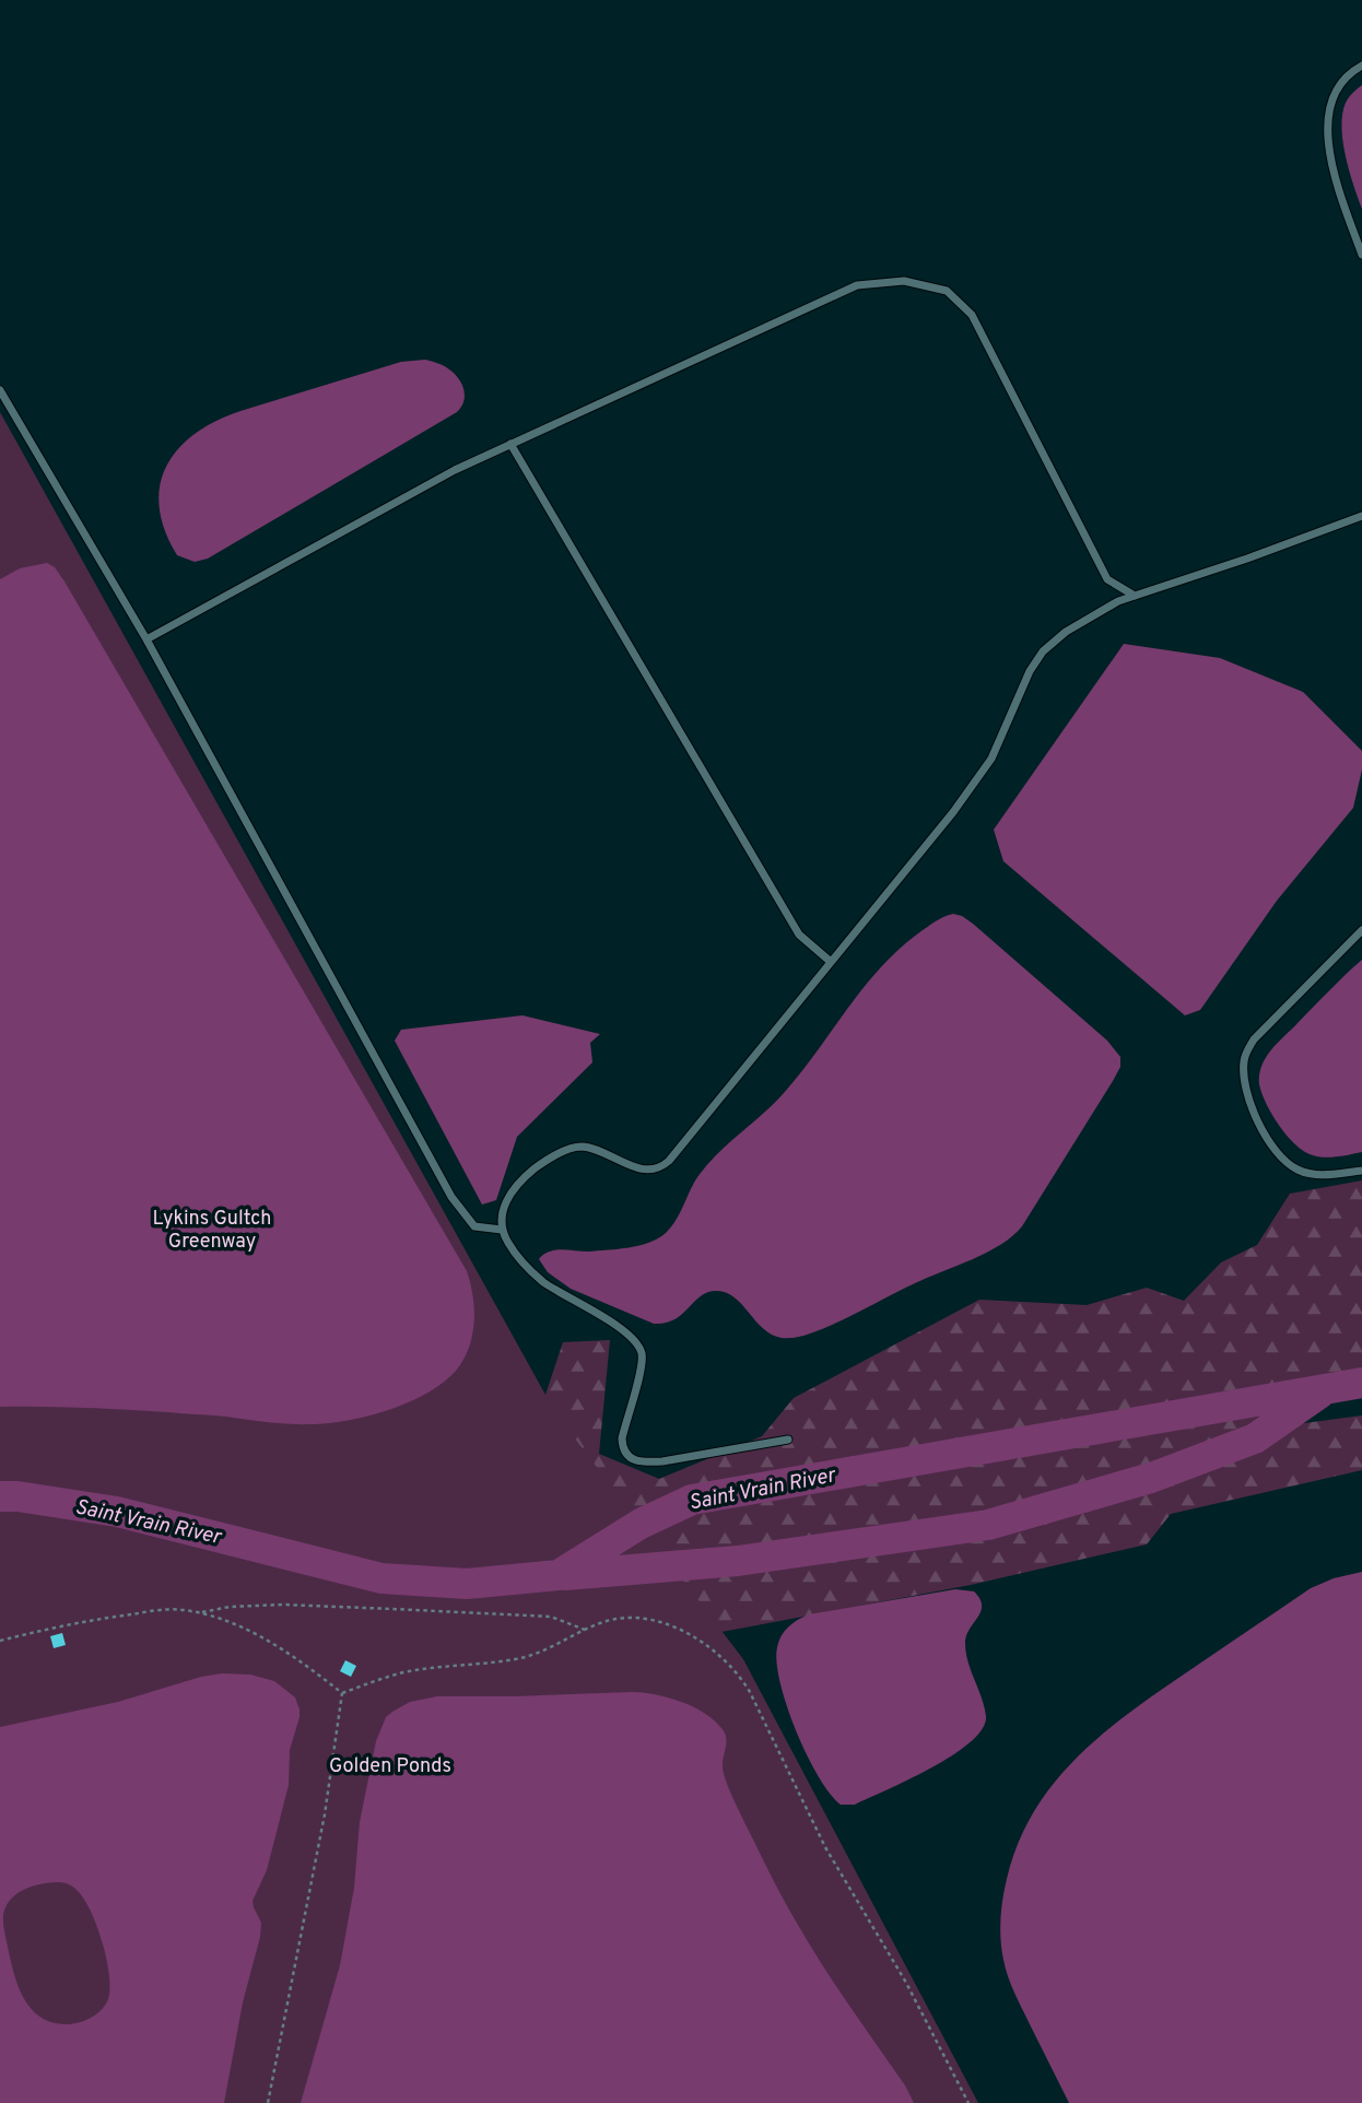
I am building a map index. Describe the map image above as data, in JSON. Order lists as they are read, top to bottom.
{
  "water": ["Saint Vrain River"],
  "parks": ["Lykins Gultch Greenway", "Golden Ponds"]
}
